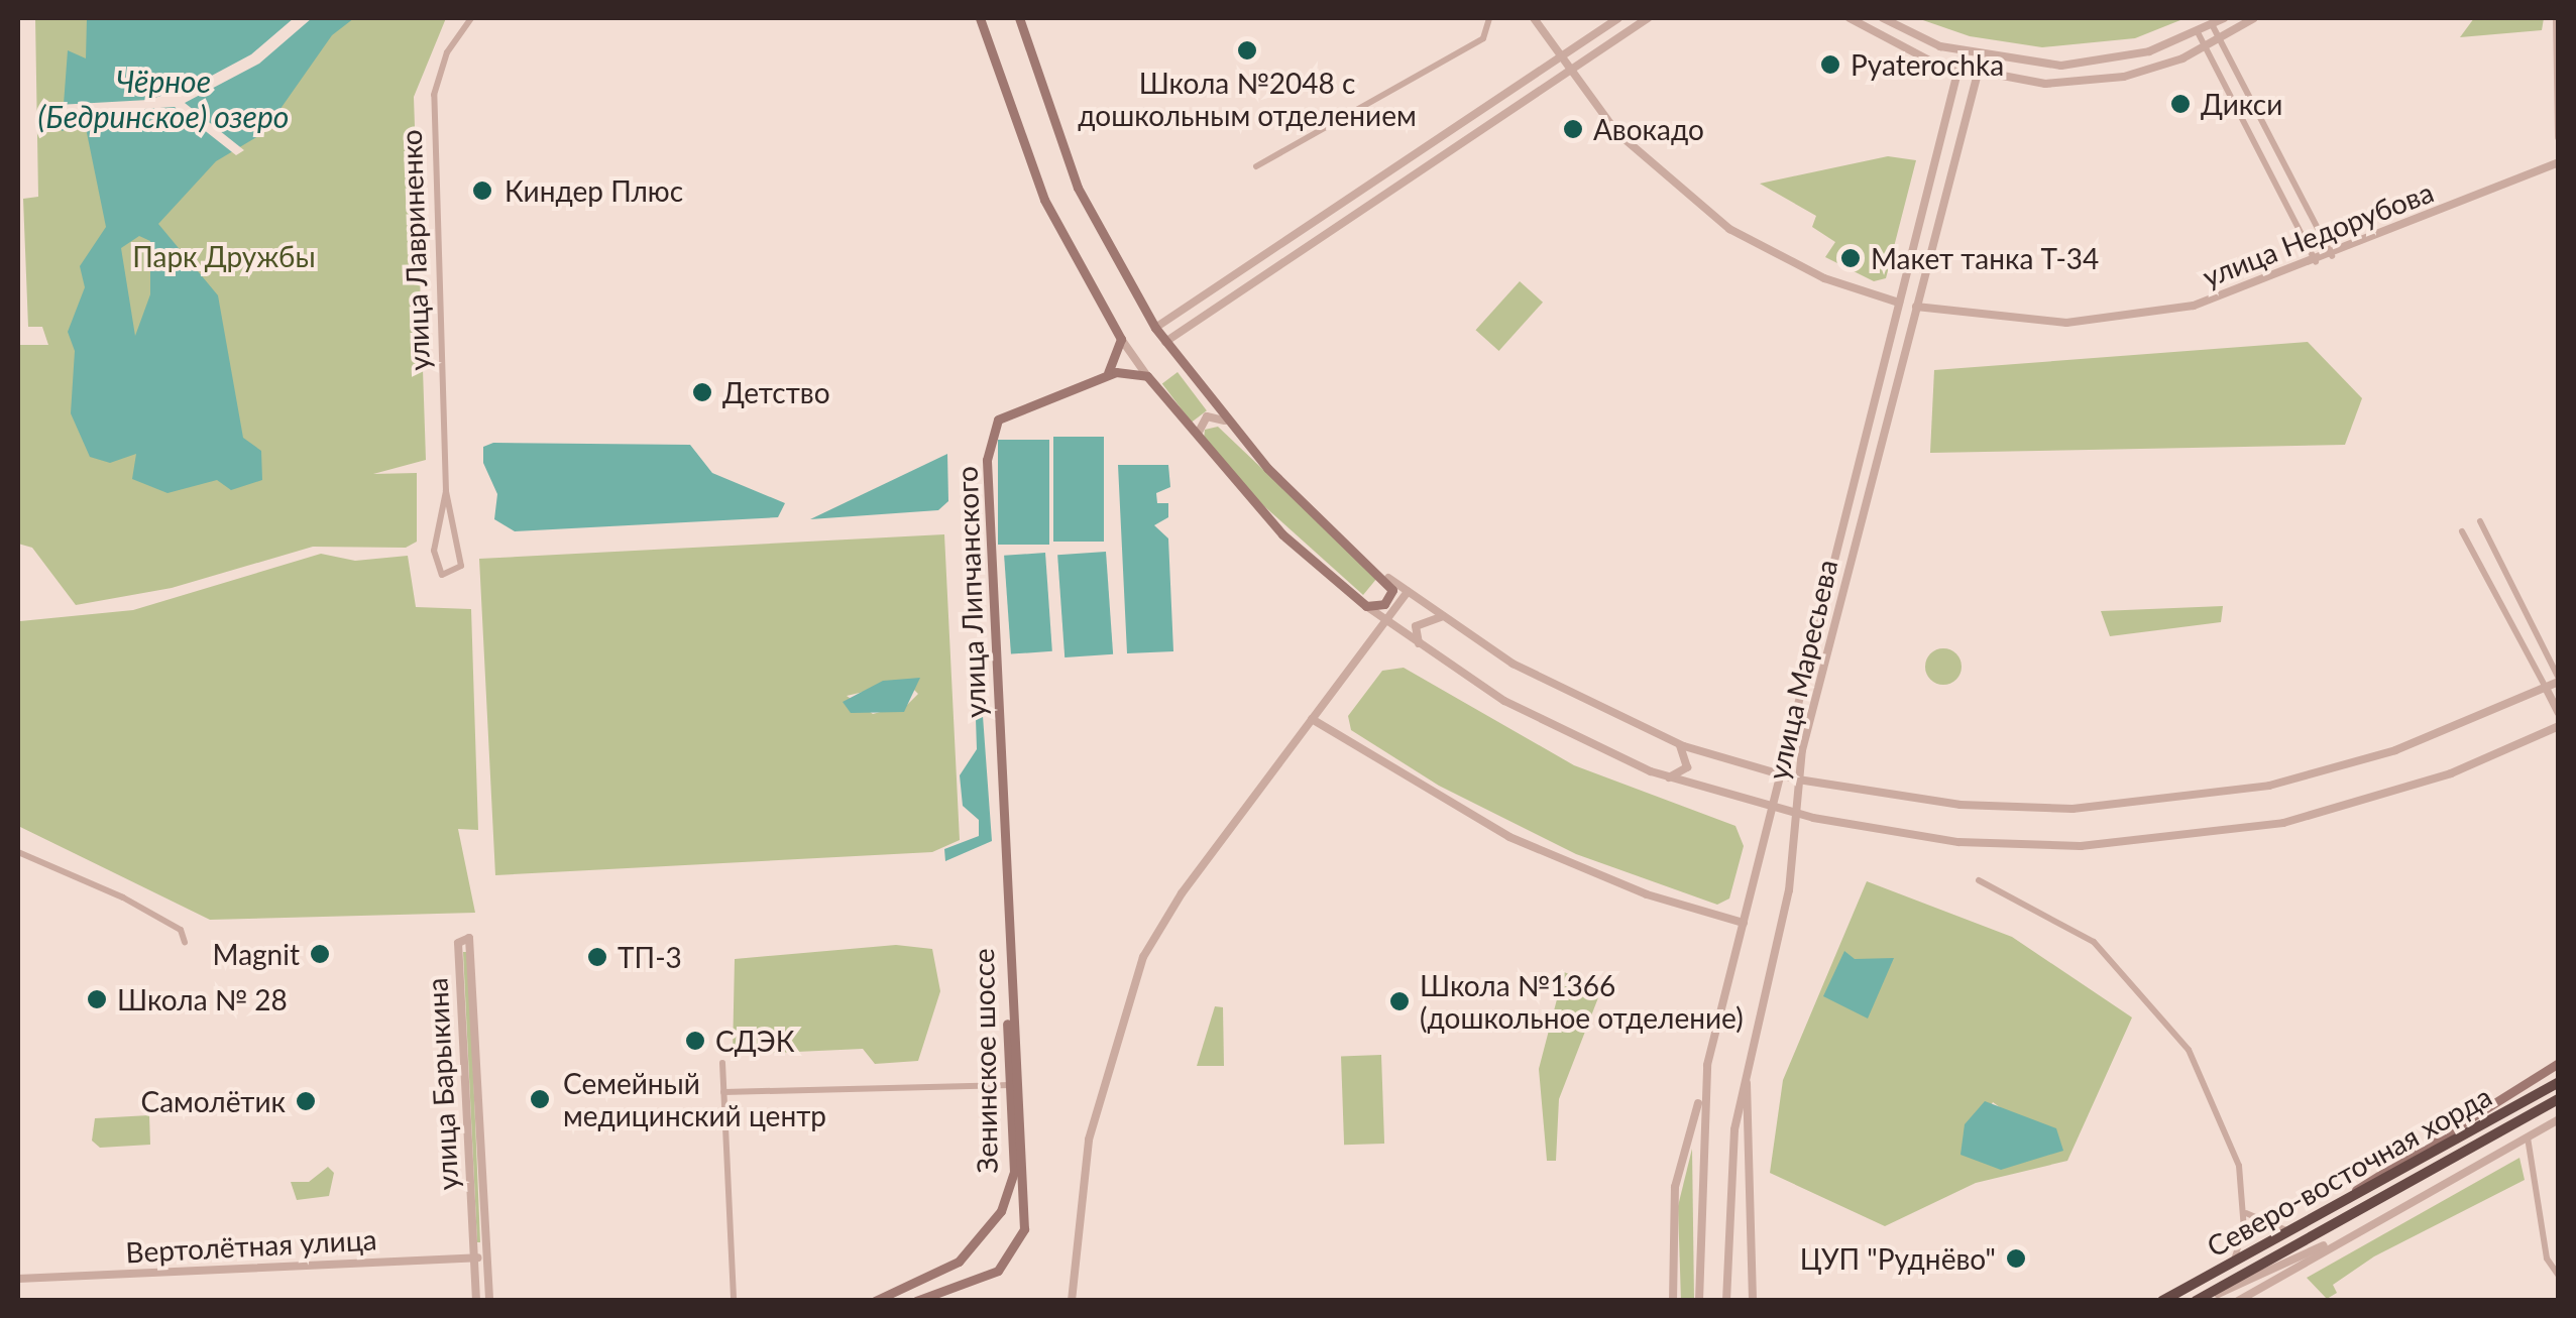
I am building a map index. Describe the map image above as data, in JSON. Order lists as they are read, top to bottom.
{
  "streets": {
    "highway": ["Северо-восточная хорда"],
    "main road": ["улица Липчанского", "Зенинское шоссе"],
    "street": [
      "улица Недорубова",
      "улица Лавриненко",
      "улица Маресьева",
      "улица Барыкина",
      "Вертолётная улица"
    ]
  },
  "crossings": [
    ["улица Недорубова", "улица Маресьева"],
    ["улица Липчанского", "Зенинское шоссе"],
    ["улица Барыкина", "Вертолётная улица"]
  ],
  "water": ["Чёрное (Бедринское) озеро"],
  "parks": ["Парк Дружбы"],
  "places": [
    "Школа №2048 с дошкольным отделением",
    "Pyaterochka",
    "Дикси",
    "Авокадо",
    "Киндер Плюс",
    "Макет танка Т-34",
    "Детство",
    "Magnit",
    "ТП-3",
    "Школа № 28",
    "Школа №1366 (дошкольное отделение)",
    "СДЭК",
    "Семейный медицинский центр",
    "Самолётик",
    "ЦУП \"Руднёво\""
  ]
}
